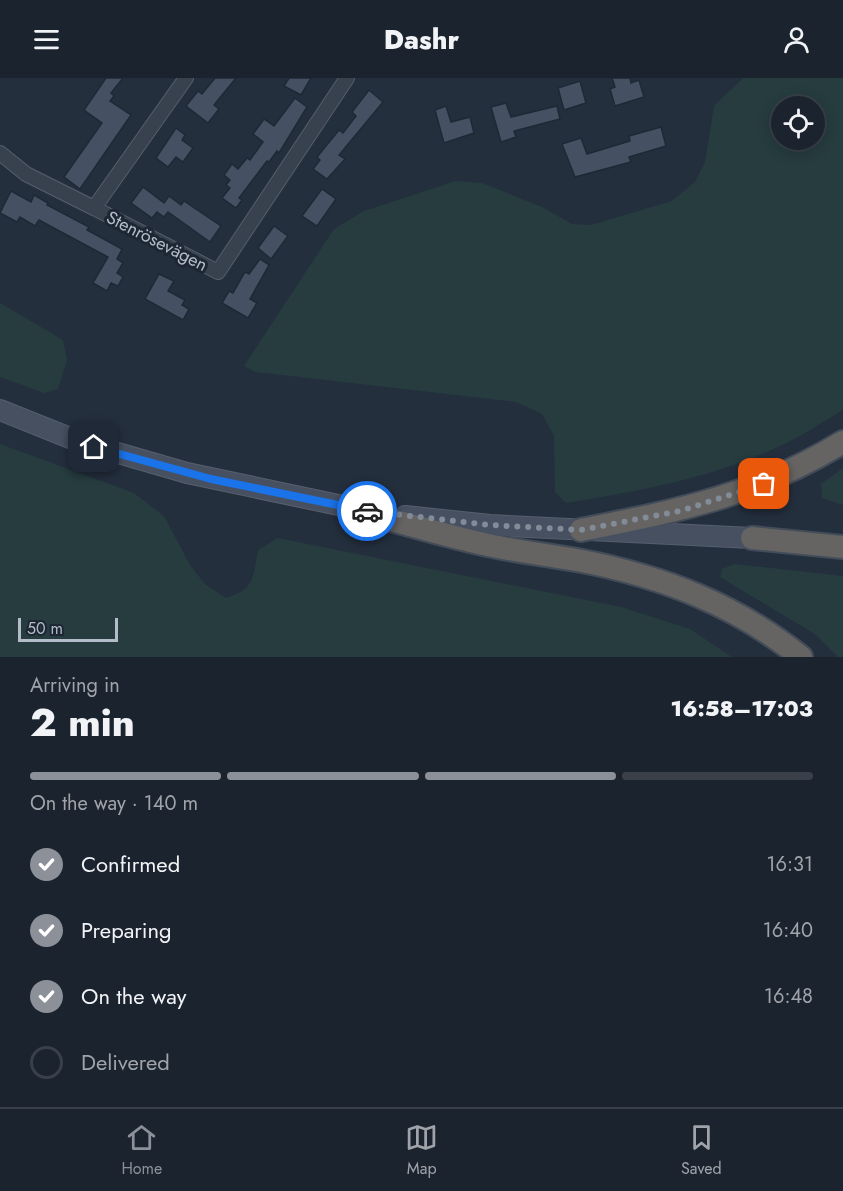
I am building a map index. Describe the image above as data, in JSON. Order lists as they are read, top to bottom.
{
  "streets": {
    "street": ["Stenrösevägen"]
  },
  "scale_bar": "50 m",
  "page": {
    "header": "Dashr",
    "scale": "50 m",
    "heading": ["2 min", "Arriving in", "16:58–17:03"],
    "bar": "On the way · 140 m",
    "list": [
      ["Confirmed", "16:31"],
      ["Preparing", "16:40"],
      ["On the way", "16:48"],
      "Delivered"
    ],
    "tabs": ["Home", "Map", "Saved"]
  }
}
